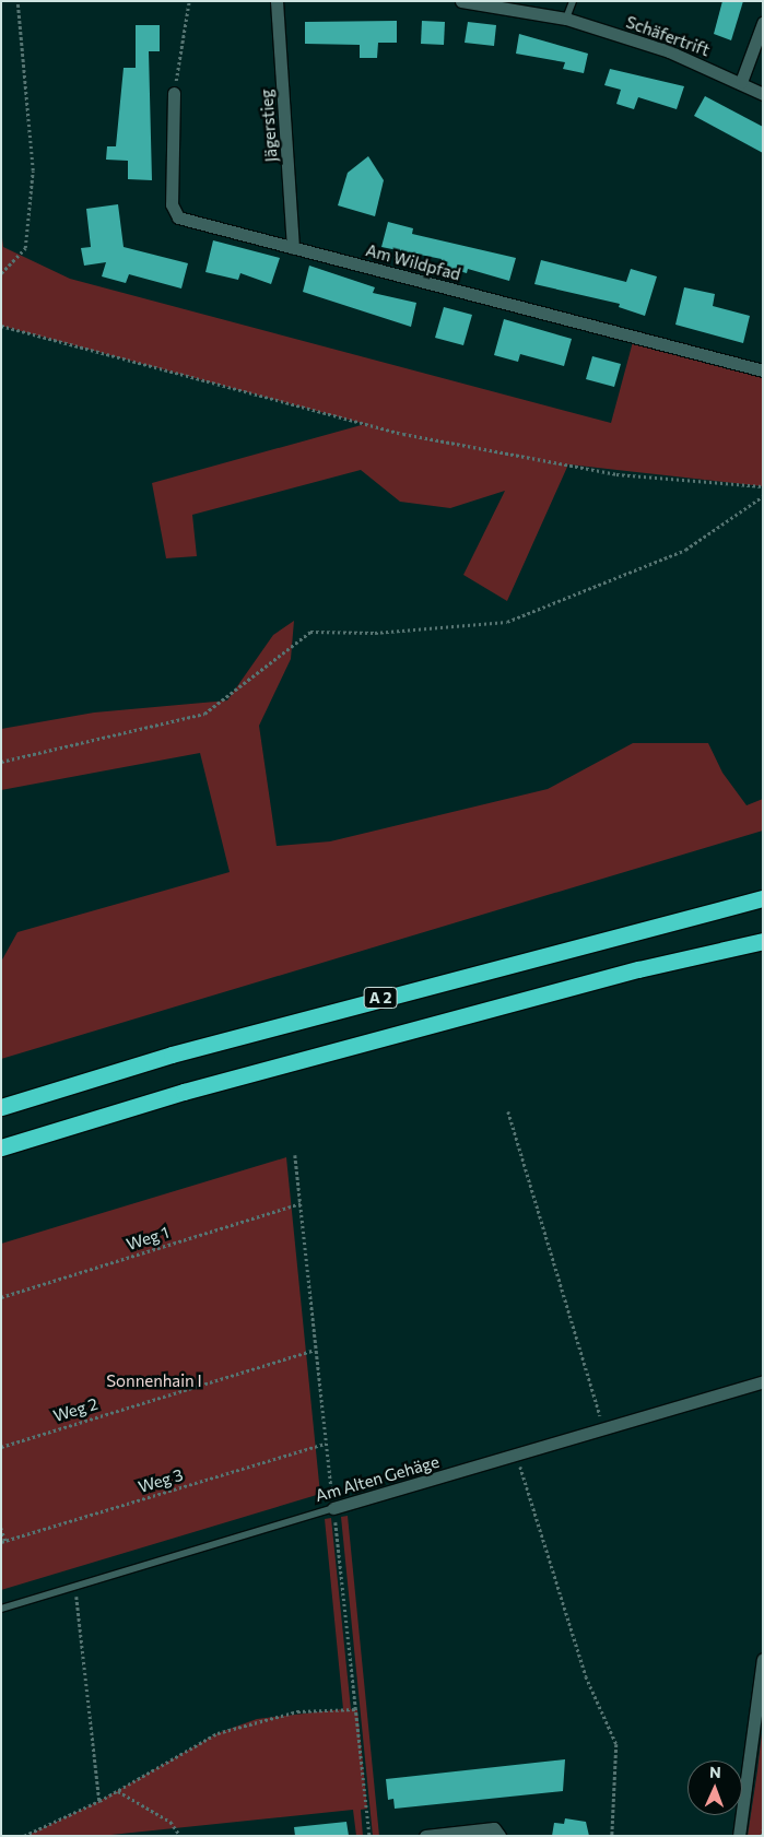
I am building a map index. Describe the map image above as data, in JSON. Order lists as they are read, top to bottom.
{
  "streets": {
    "highway": ["A 2"],
    "street": [
      "Schäfertrift",
      "Jägerstieg",
      "Am Wildpfad",
      "Am Alten Gehäge"
    ],
    "path": ["Weg 1", "Weg 2", "Weg 3"]
  },
  "crossings": [
    ["Jägerstieg", "Am Wildpfad"]
  ],
  "parks": ["Sonnenhain I"],
  "north": "top"
}
